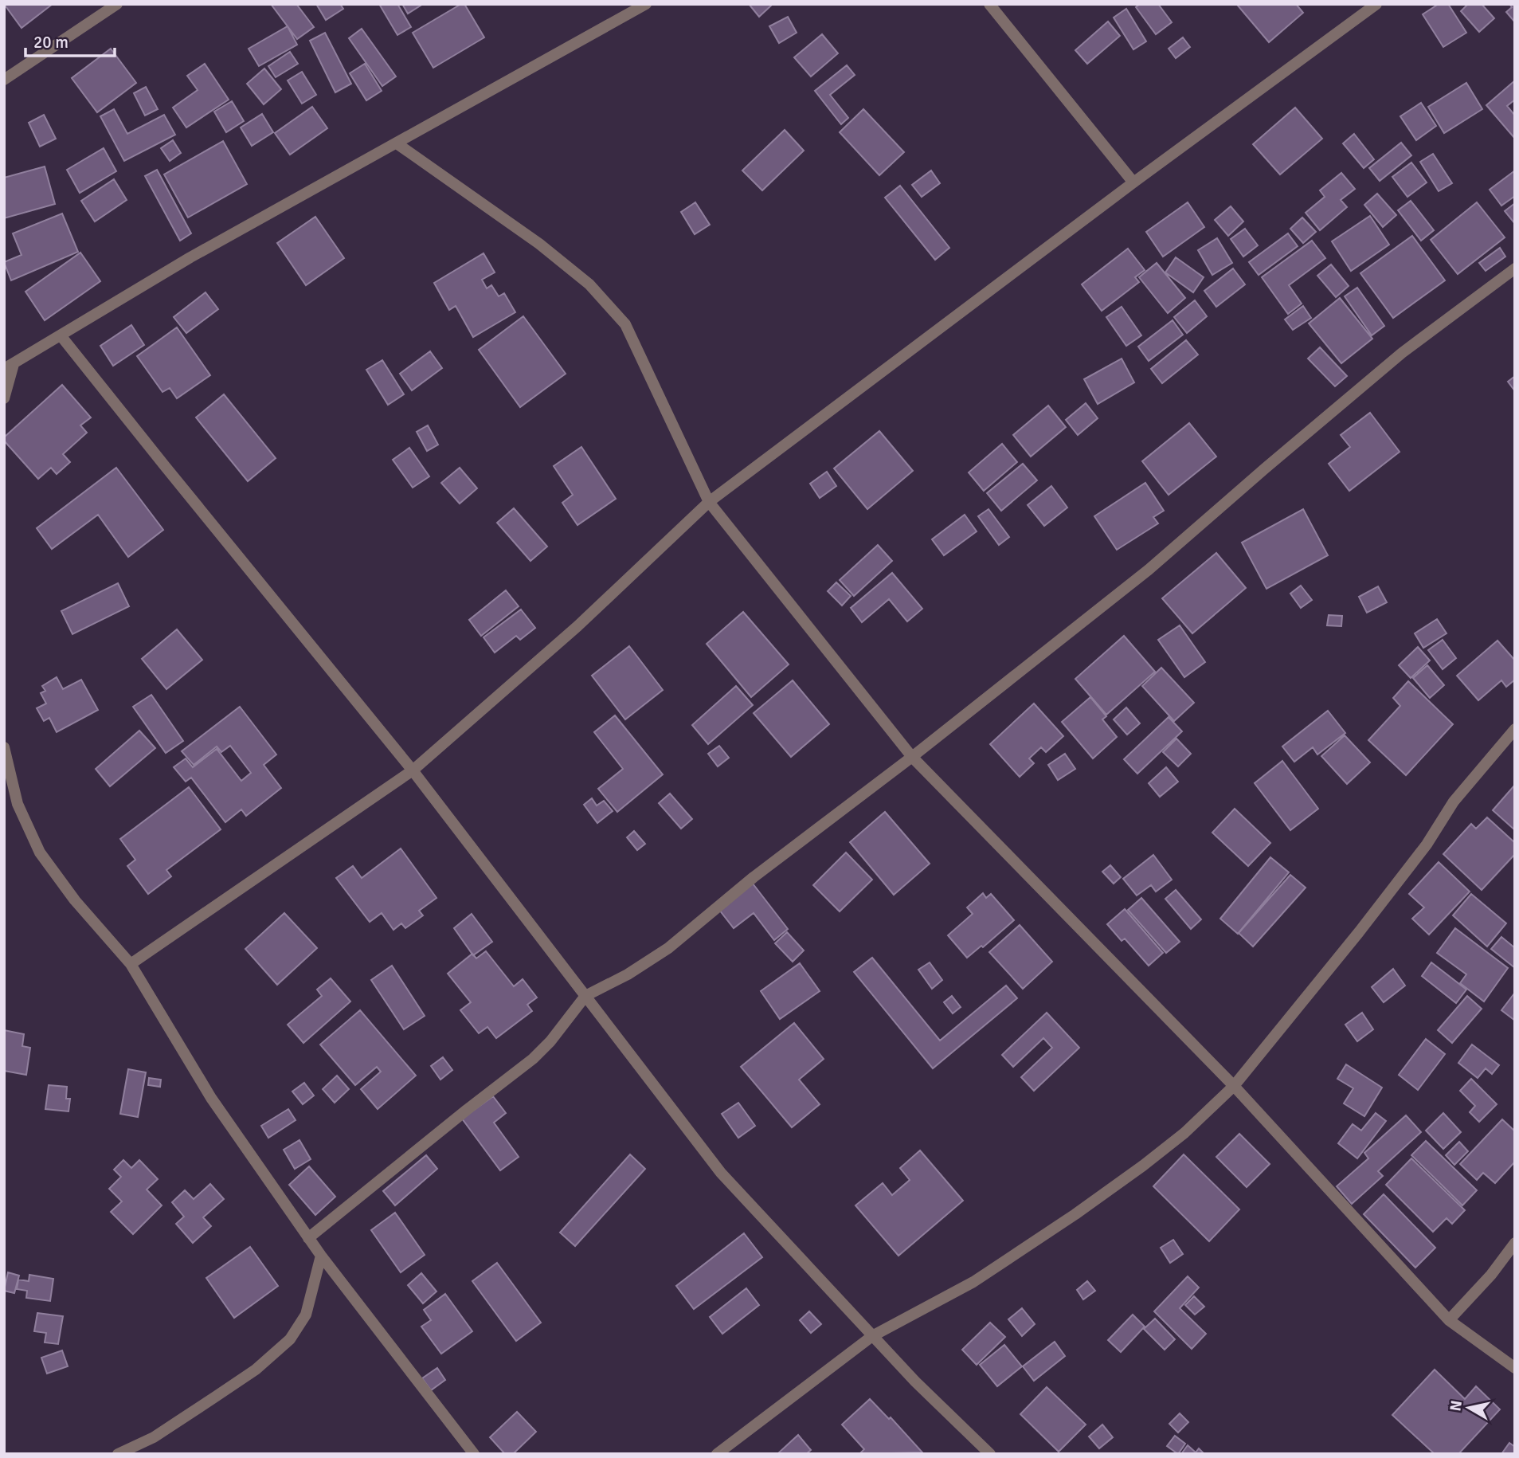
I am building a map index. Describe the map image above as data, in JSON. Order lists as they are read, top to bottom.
{
  "scale_bar": "20 m",
  "north": "left"
}
